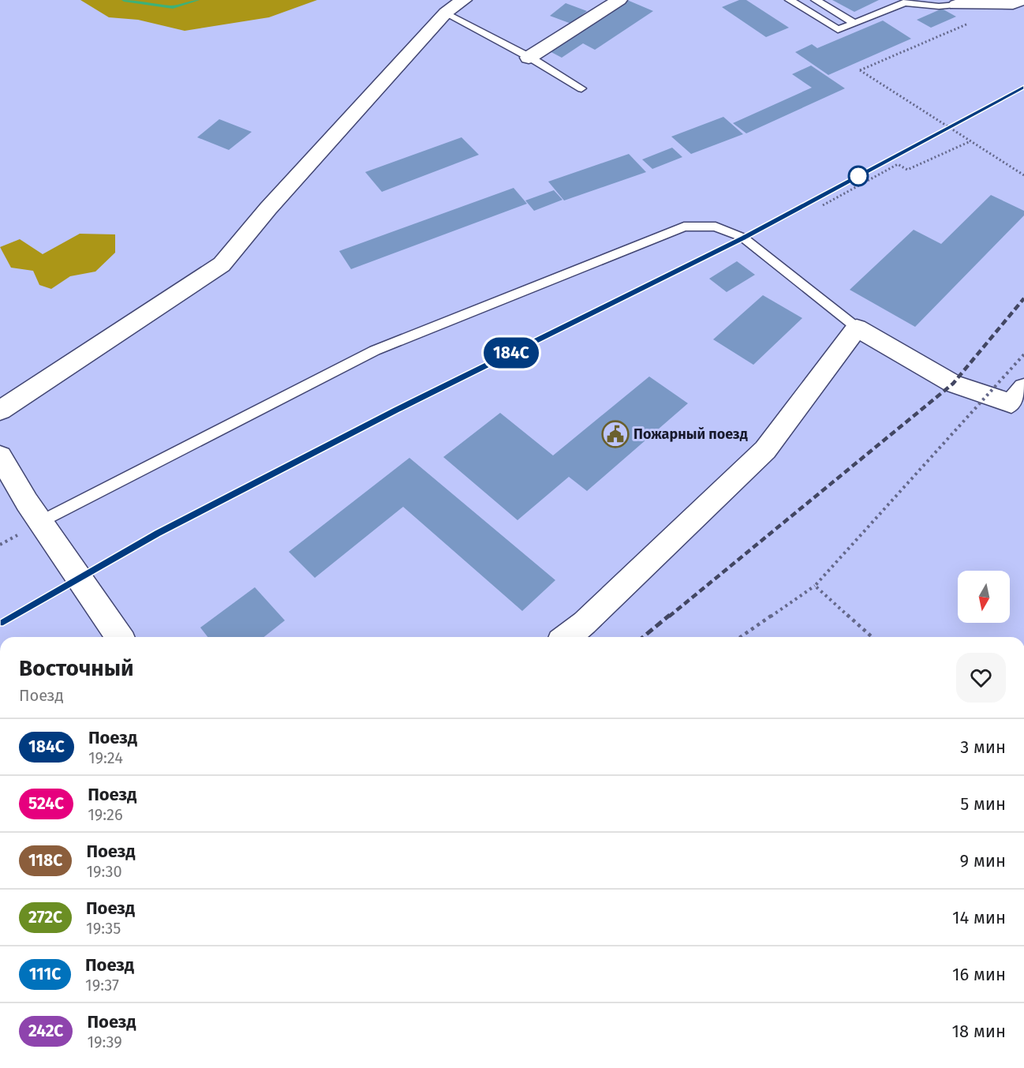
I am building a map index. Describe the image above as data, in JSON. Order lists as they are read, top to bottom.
{
  "places": {
    "public building": ["Пожарный поезд"]
  },
  "north": "bottom",
  "page": {
    "on_map": "184С",
    "heading": ["Восточный", "Поезд"],
    "list": [
      {
        "mark": "184С",
        "name": "Поезд",
        "note": "19:24",
        "value": "3 мин"
      },
      {
        "mark": "524С",
        "name": "Поезд",
        "note": "19:26",
        "value": "5 мин"
      },
      {
        "mark": "118С",
        "name": "Поезд",
        "note": "19:30",
        "value": "9 мин"
      },
      {
        "mark": "272С",
        "name": "Поезд",
        "note": "19:35",
        "value": "14 мин"
      },
      {
        "mark": "111С",
        "name": "Поезд",
        "note": "19:37",
        "value": "16 мин"
      },
      {
        "mark": "242С",
        "name": "Поезд",
        "note": "19:39",
        "value": "18 мин"
      }
    ]
  }
}
